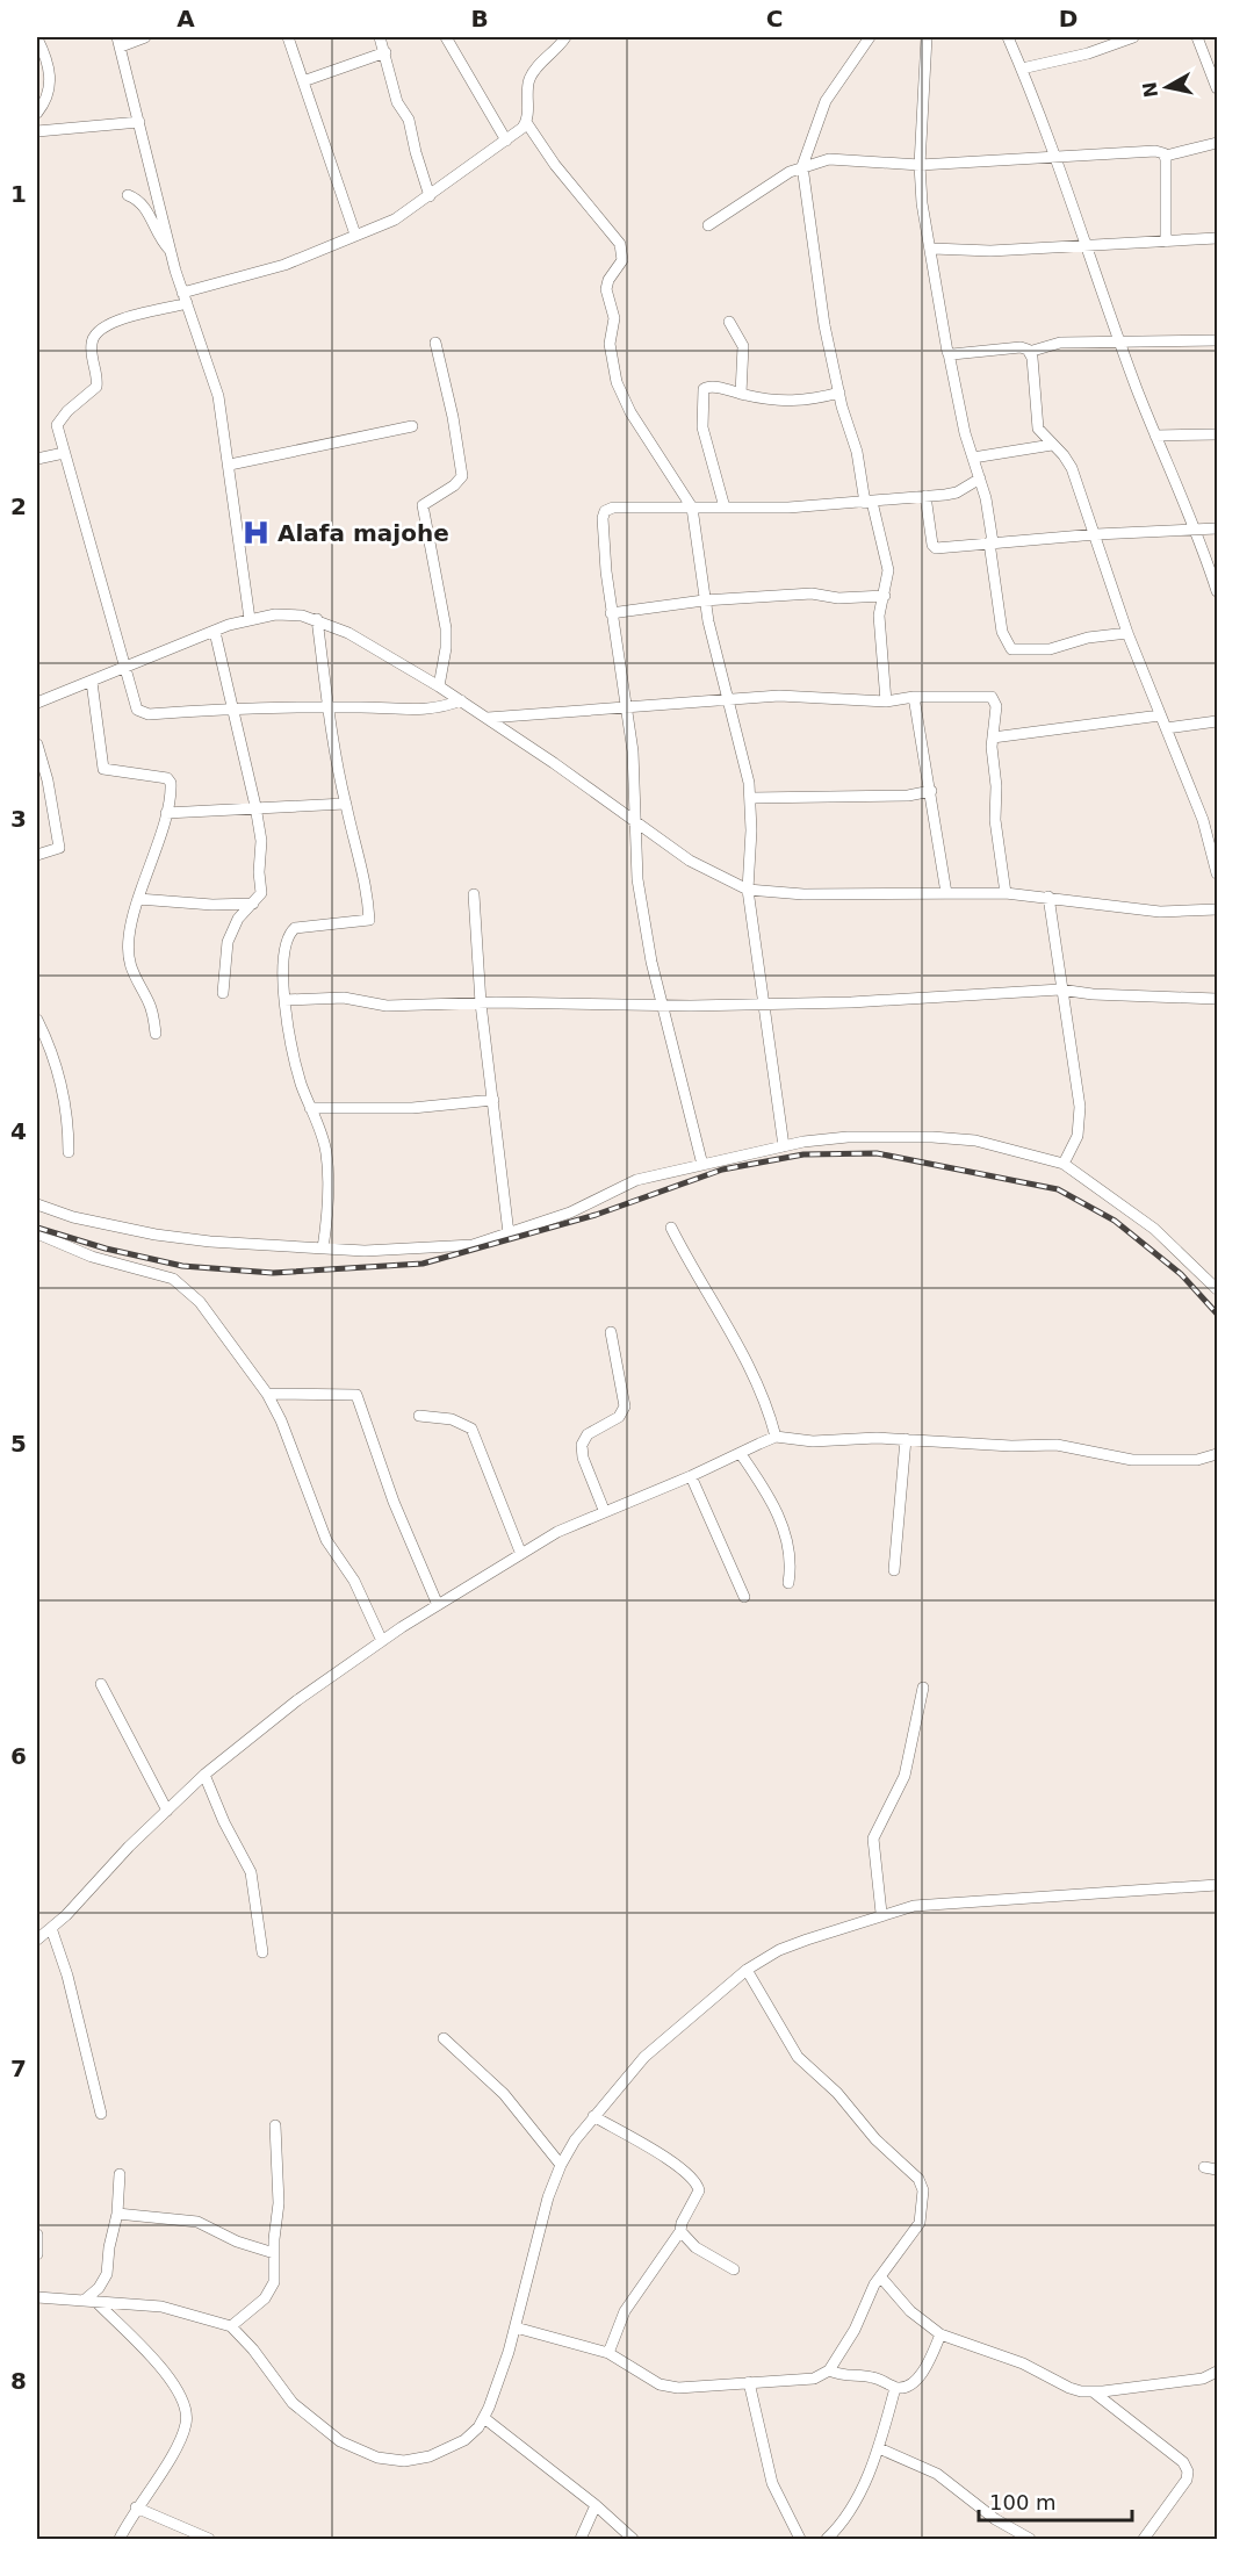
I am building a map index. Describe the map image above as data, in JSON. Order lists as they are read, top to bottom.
{
  "places": {
    "hospital": ["Alafa majohe"]
  },
  "scale_bar": "100 m",
  "north": "left",
  "grid": {
    "columns": [
      "A",
      "B",
      "C",
      "D"
    ],
    "rows": [
      "1",
      "2",
      "3",
      "4",
      "5",
      "6",
      "7",
      "8"
    ]
  }
}
